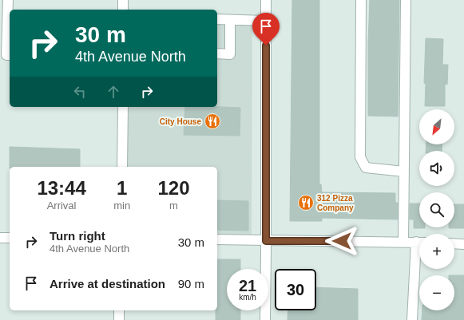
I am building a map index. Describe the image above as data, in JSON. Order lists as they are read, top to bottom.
{
  "places": {
    "restaurant": ["City House", "312 Pizza Company"]
  },
  "north": "bottom left",
  "page": {
    "turn": ["30 m", "4th Avenue North"],
    "map_buttons": ["+", "−"],
    "eta": [
      "13:44",
      "Arrival",
      "1",
      "min",
      "120",
      "m"
    ],
    "list": [
      {
        "name": "Turn right",
        "note": "4th Avenue North",
        "value": "30 m"
      },
      {
        "name": "Arrive at destination",
        "value": "90 m"
      }
    ],
    "speed": "21 km/h",
    "limit": "30"
  }
}
